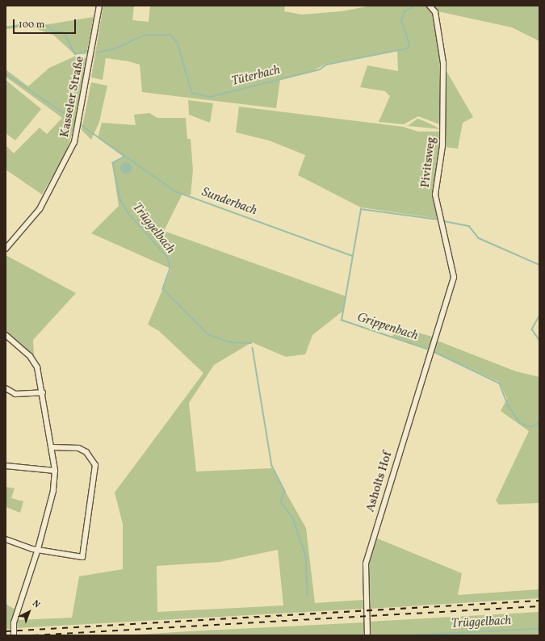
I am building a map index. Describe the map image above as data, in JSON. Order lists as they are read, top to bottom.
{
  "streets": {
    "street": ["Kasseler Straße", "Pivitsweg", "Asholts Hof"]
  },
  "crossings": [
    ["Pivitsweg", "Asholts Hof"]
  ],
  "water": [
    "Tüterbach",
    "Sunderbach",
    "Trüggelbach",
    "Grippenbach"
  ],
  "scale_bar": "100 m",
  "north": "top right"
}
